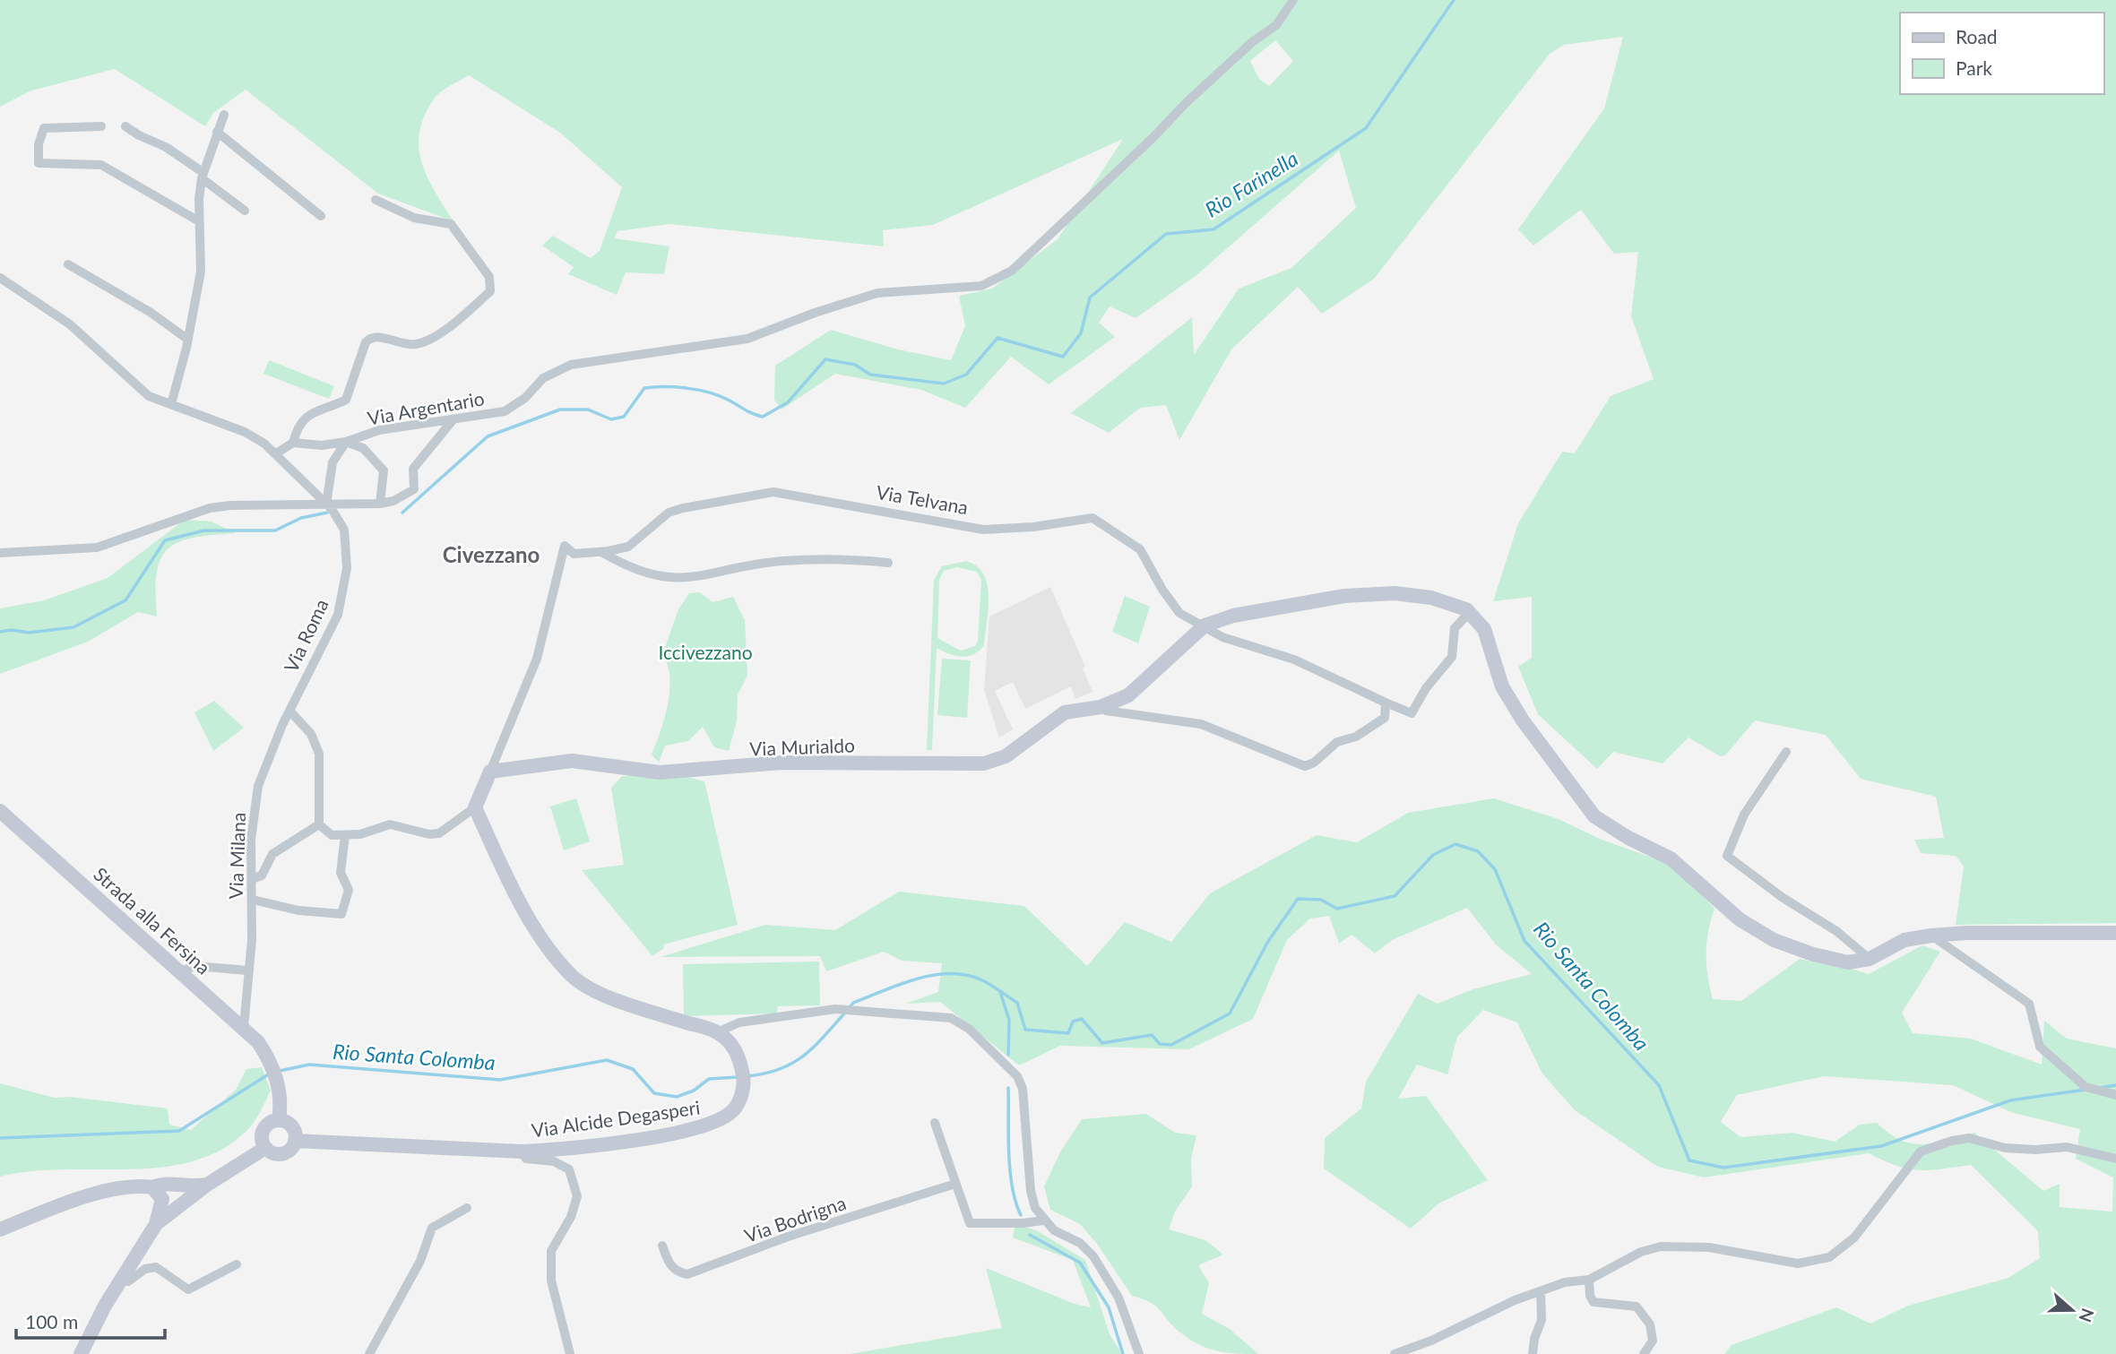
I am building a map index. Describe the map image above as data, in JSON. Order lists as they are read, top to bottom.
{
  "streets": {
    "street": [
      "Via Argentario",
      "Via Telvana",
      "Via Roma",
      "Via Murialdo",
      "Via Milana",
      "Strada alla Fersina",
      "Via Alcide Degasperi",
      "Via Bodrigna"
    ]
  },
  "crossings": [
    ["Via Argentario", "Via Roma"],
    ["Via Telvana", "Via Murialdo"],
    ["Via Telvana", "Via Alcide Degasperi"],
    ["Via Roma", "Via Milana"],
    ["Via Milana", "Strada alla Fersina"],
    ["Strada alla Fersina", "Via Alcide Degasperi"]
  ],
  "districts": ["Civezzano"],
  "water": ["Rio Farinella", "Rio Santa Colomba"],
  "parks": ["Iccivezzano"],
  "legend": ["Road", "Park"],
  "scale_bar": "100 m",
  "north": "right"
}
